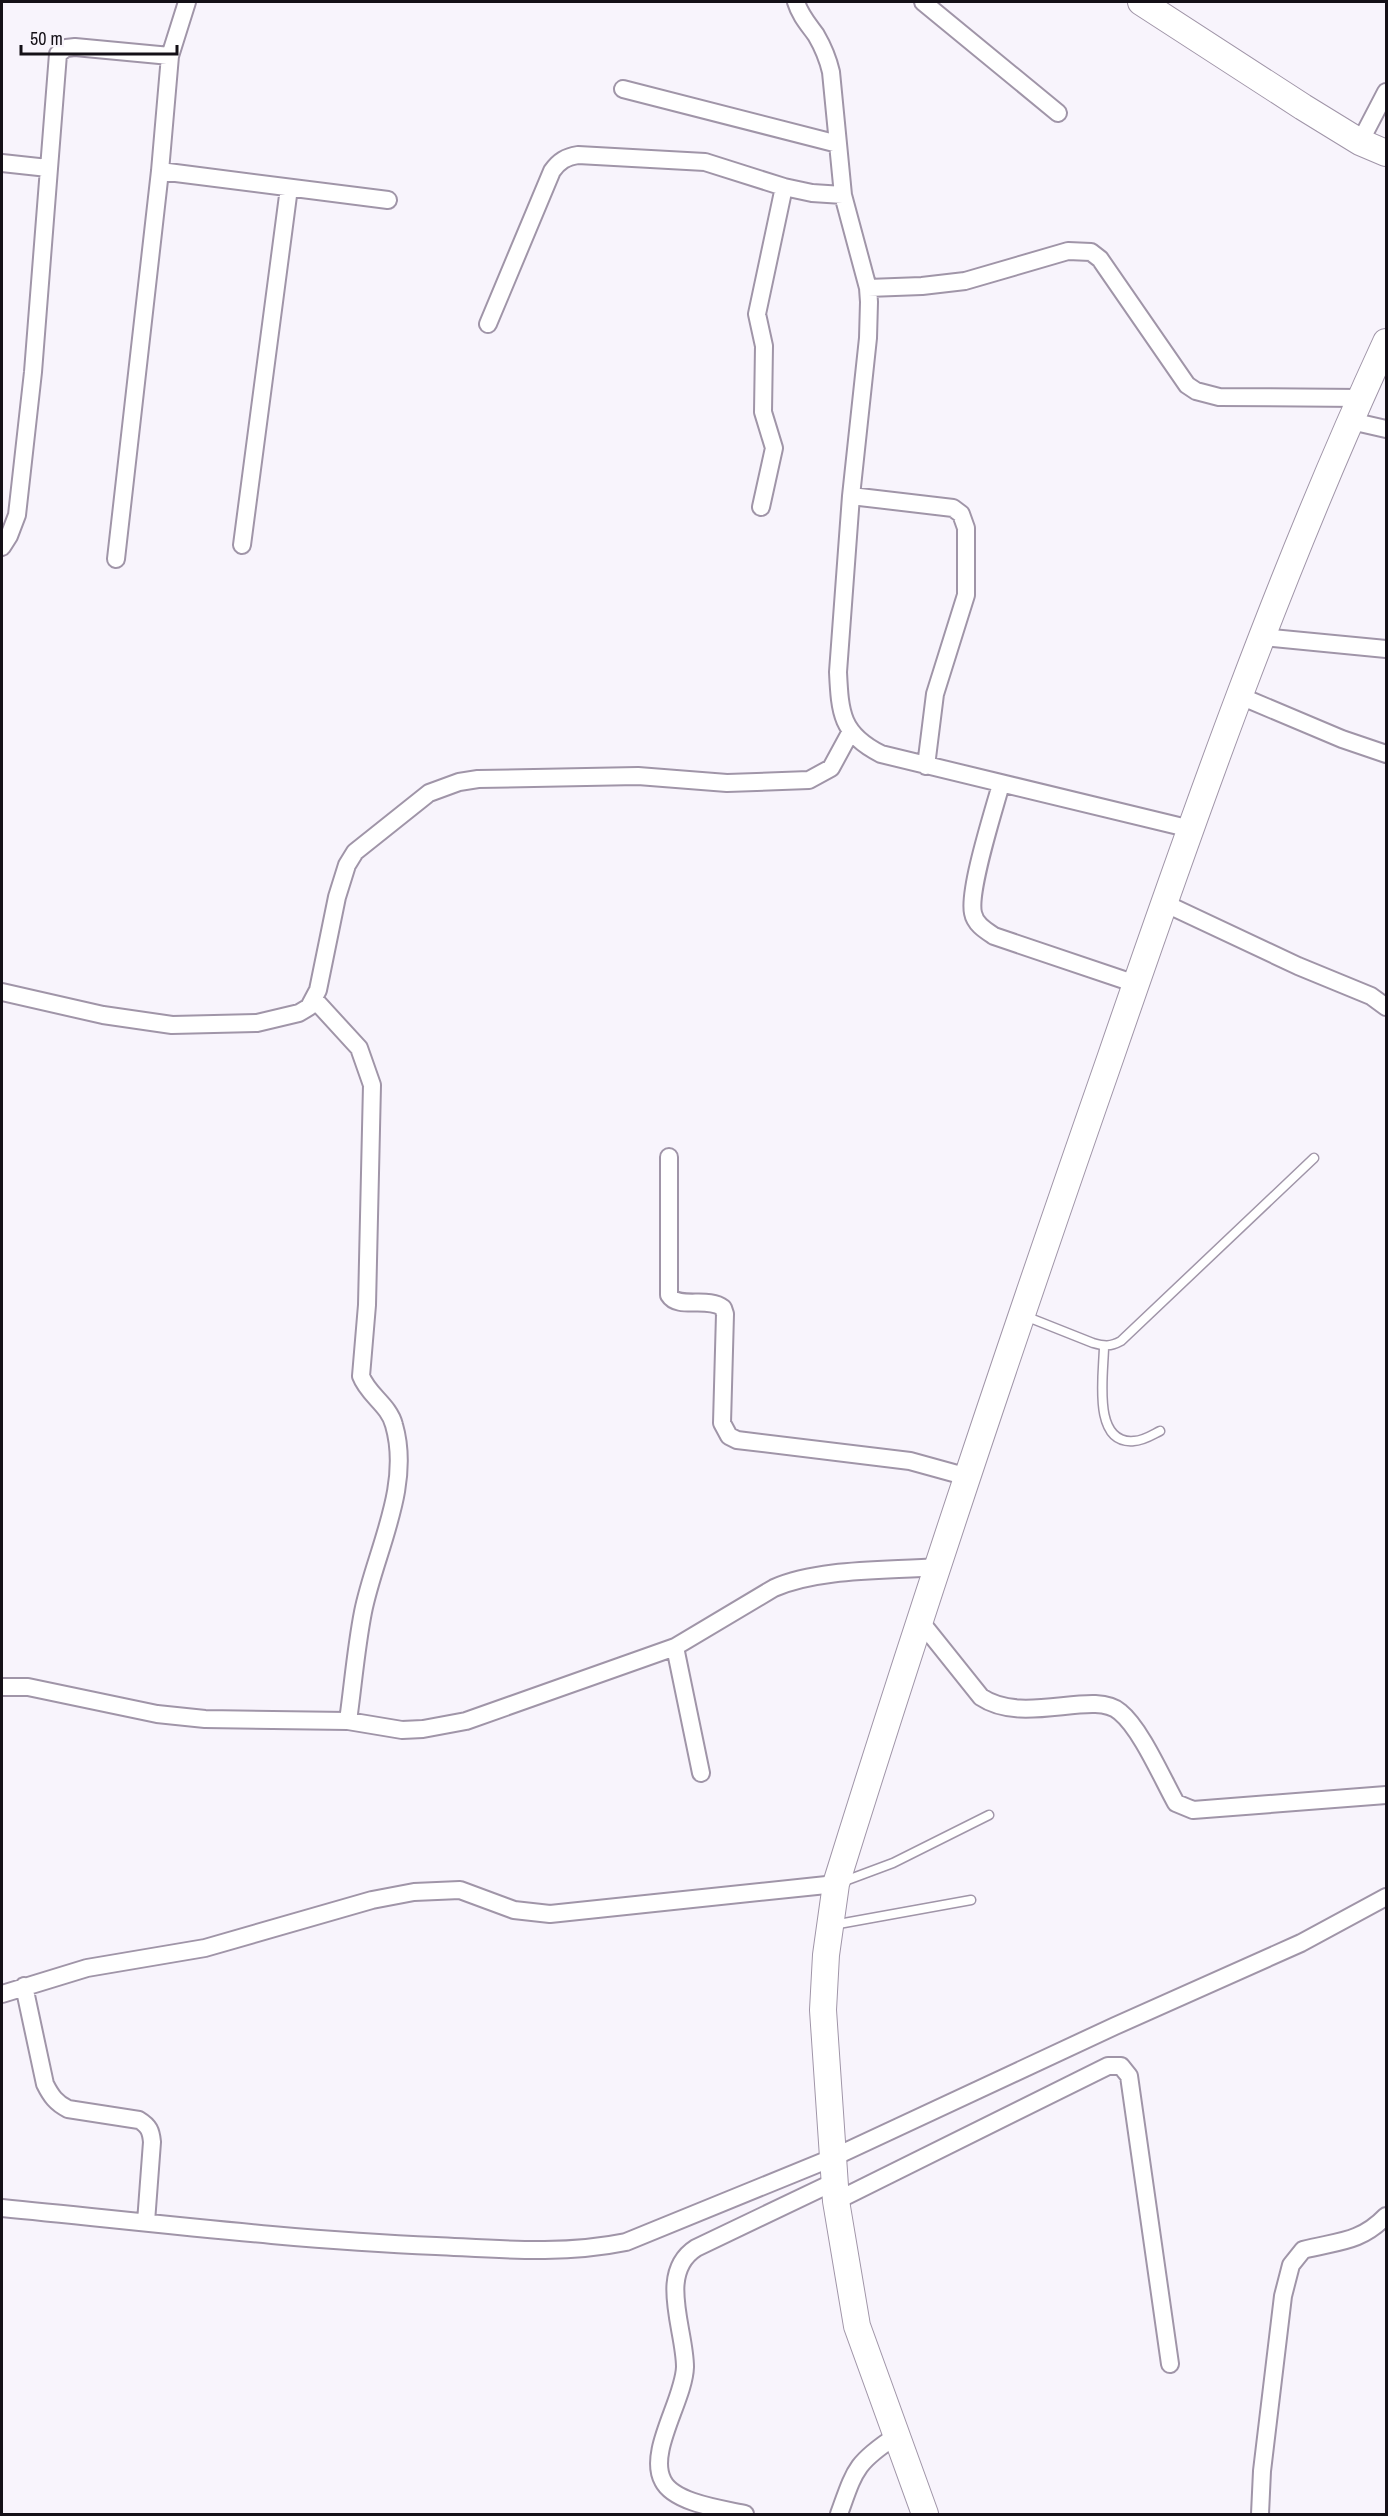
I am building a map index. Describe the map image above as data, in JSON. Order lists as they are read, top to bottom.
{
  "scale_bar": "50 m"
}
